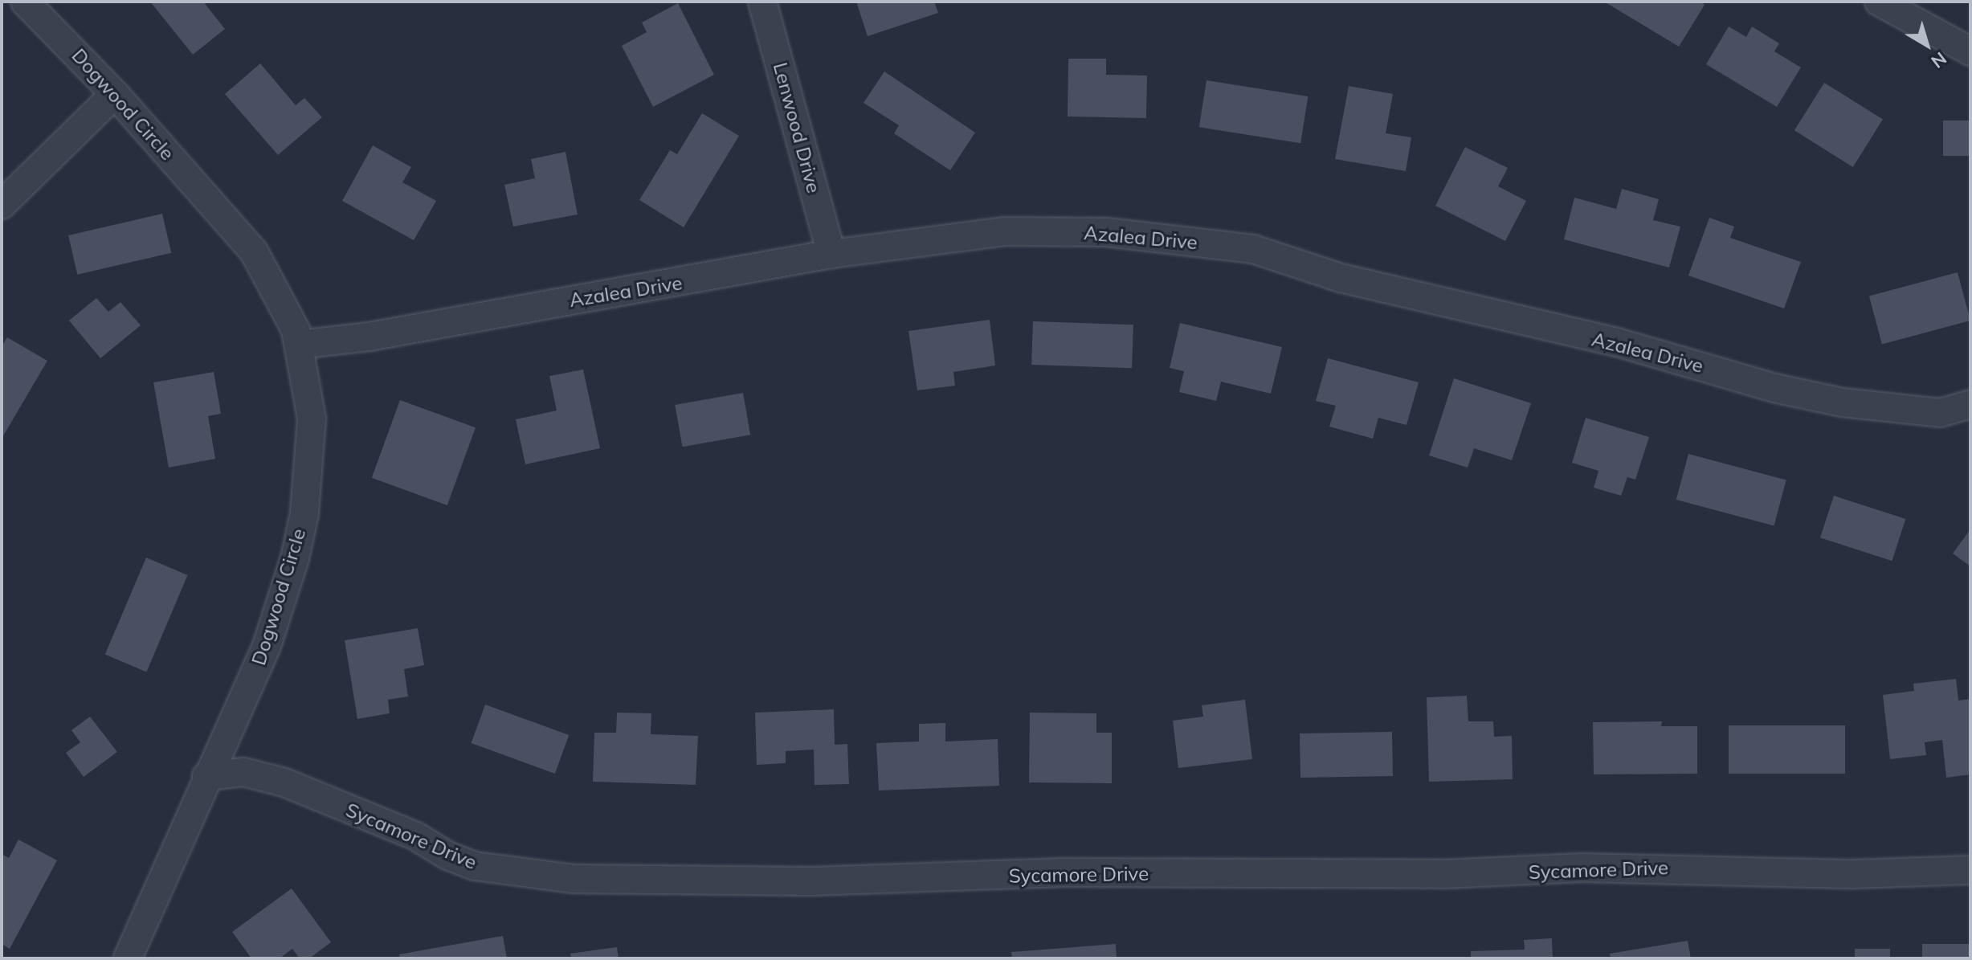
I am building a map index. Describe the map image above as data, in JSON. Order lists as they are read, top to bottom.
{
  "streets": {
    "street": [
      "Dogwood Circle",
      "Lenwood Drive",
      "Azalea Drive",
      "Sycamore Drive"
    ]
  },
  "crossings": [
    ["Dogwood Circle", "Azalea Drive"],
    ["Dogwood Circle", "Sycamore Drive"],
    ["Lenwood Drive", "Azalea Drive"]
  ],
  "north": "bottom right"
}
